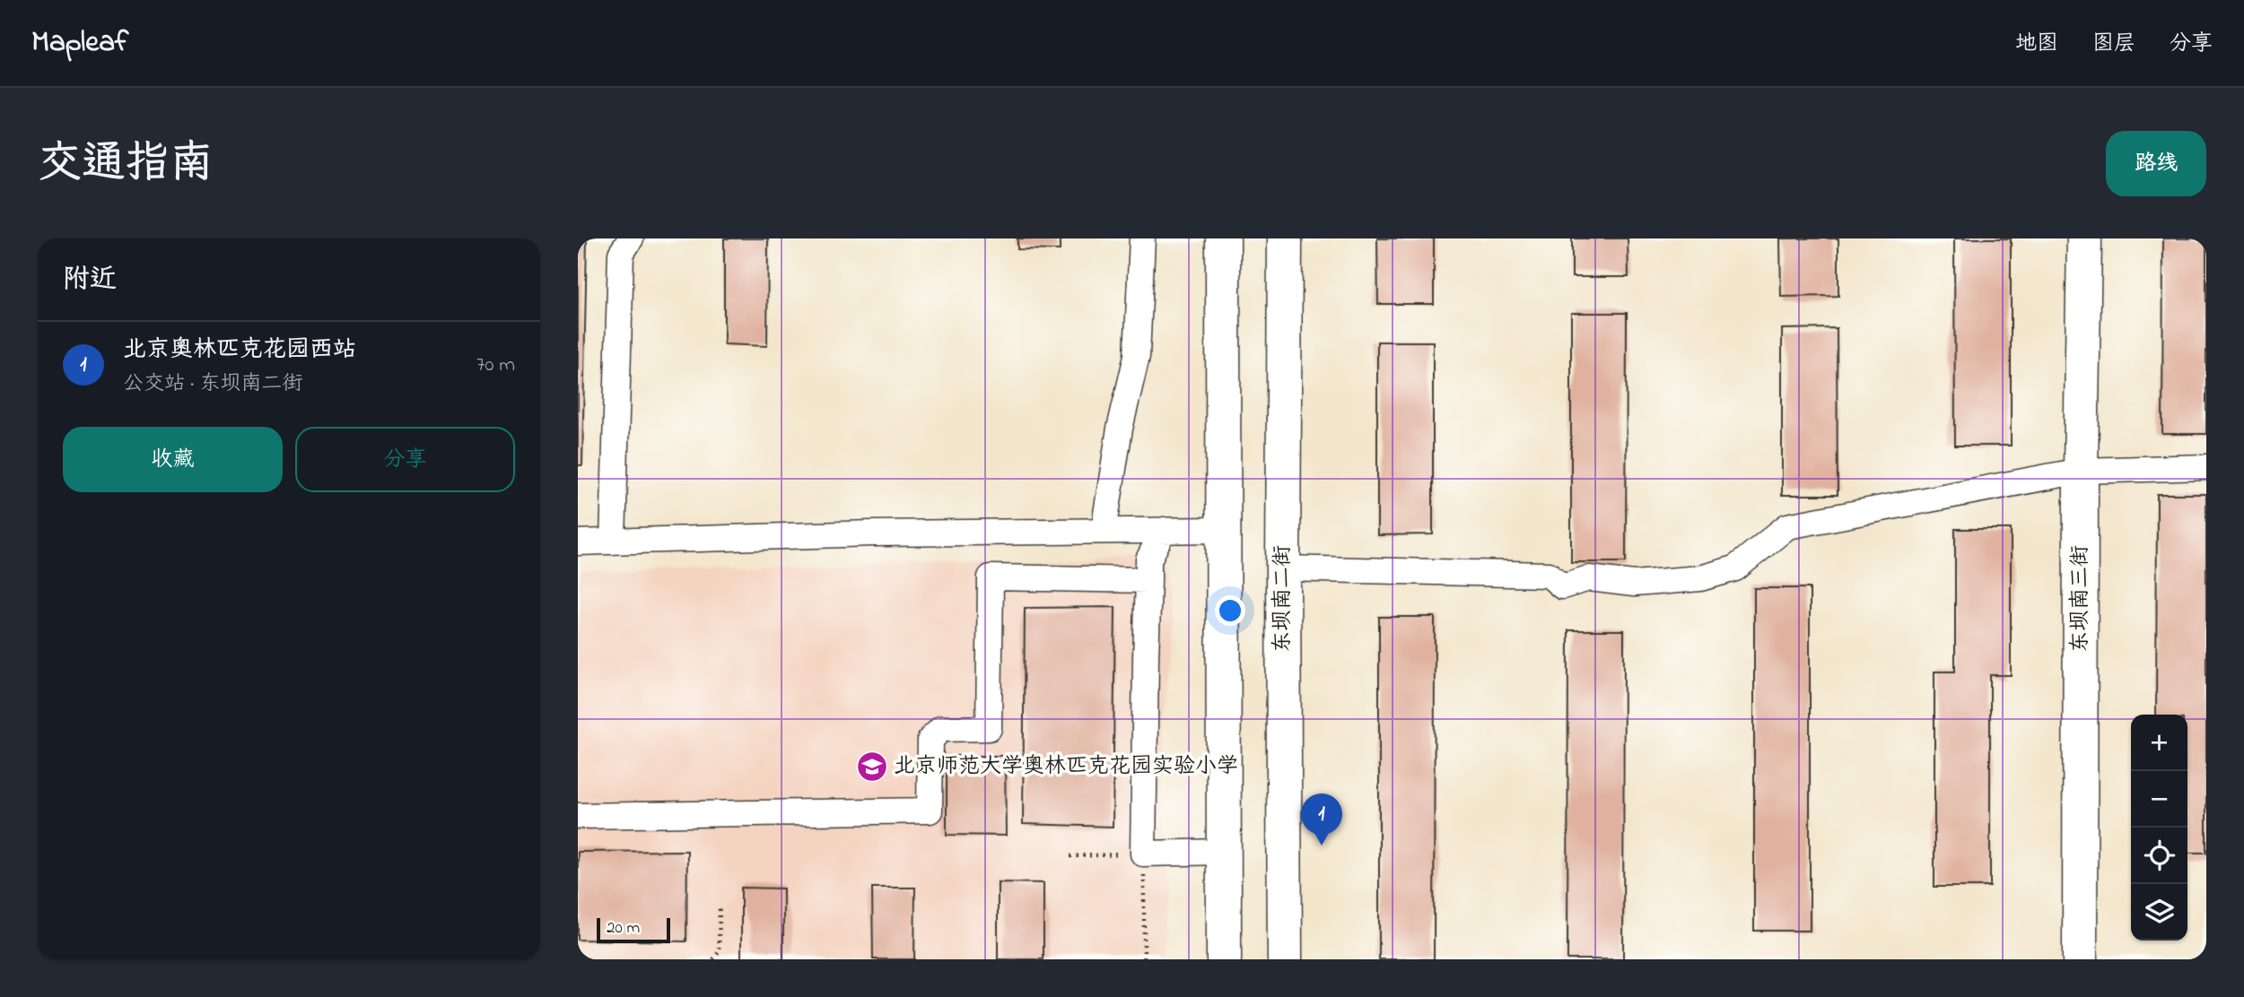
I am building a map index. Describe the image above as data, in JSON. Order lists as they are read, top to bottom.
{
  "streets": {
    "main road": ["东坝南二街", "东坝南三街"]
  },
  "places": {
    "school or university": ["北京师范大学奥林匹克花园实验小学"]
  },
  "scale_bar": "20 m",
  "page": {
    "header": "Mapleaf",
    "nav": ["地图", "图层", "分享"],
    "title": "交通指南",
    "buttons": [
      "路线",
      ["收藏", "分享"]
    ],
    "heading": "附近",
    "list": [
      {
        "mark": "1",
        "name": "北京奥林匹克花园西站",
        "note": "公交站 · 东坝南二街",
        "value": "70 m"
      }
    ],
    "map_buttons": ["+", "−"],
    "pins": "1",
    "scale": "20 m"
  }
}
